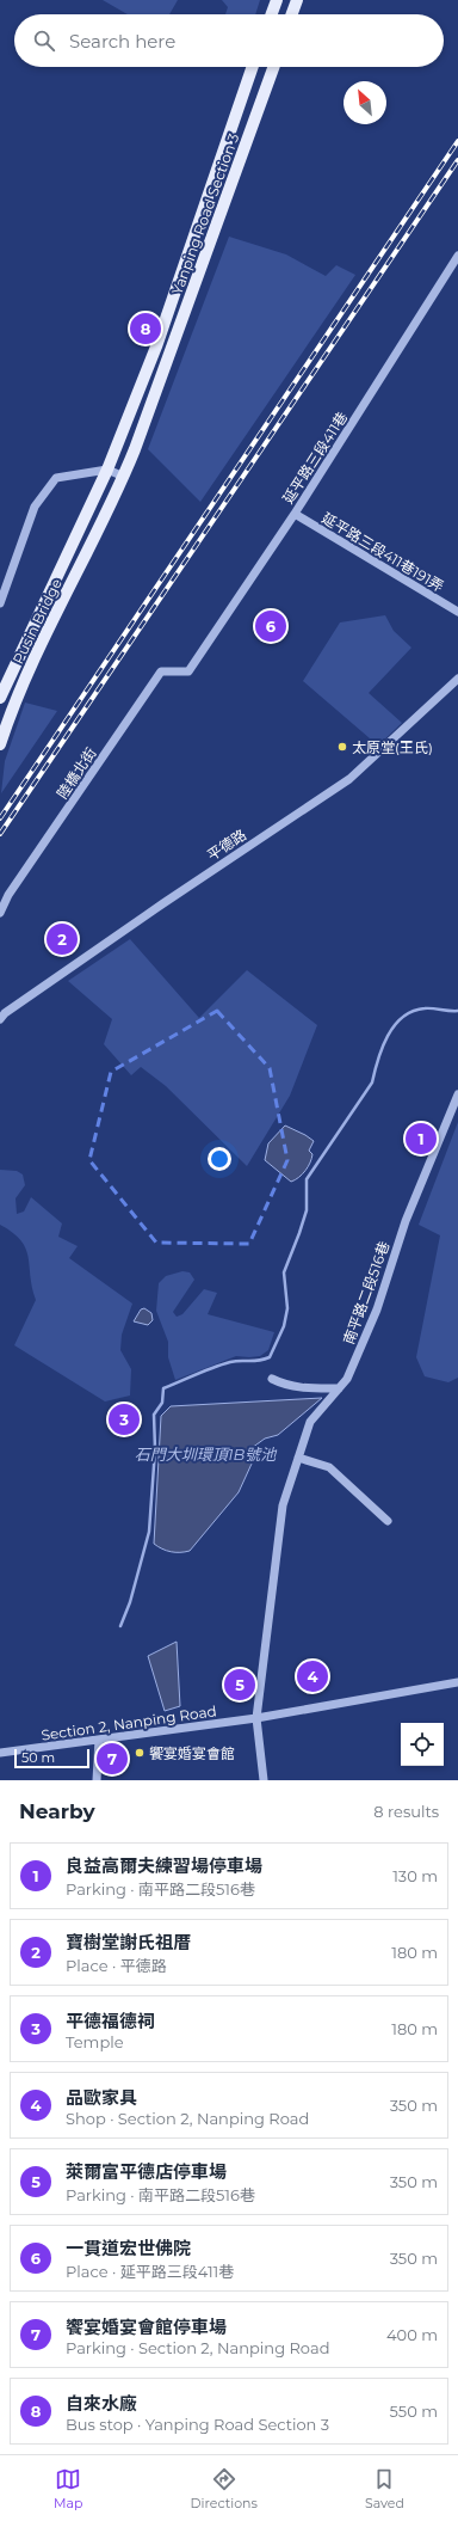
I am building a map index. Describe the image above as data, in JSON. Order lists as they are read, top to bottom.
{
  "streets": {
    "main road": ["Yanping Road Section 3", "Pusin Bridge"],
    "street": [
      "延平路三段411巷",
      "延平路三段411巷191弄",
      "陸橋北街",
      "平德路",
      "南平路二段516巷",
      "Section 2, Nanping Road"
    ]
  },
  "crossings": [
    ["Yanping Road Section 3", "Pusin Bridge"],
    ["延平路三段411巷", "延平路三段411巷191弄"],
    ["延平路三段411巷", "陸橋北街"],
    ["南平路二段516巷", "Section 2, Nanping Road"]
  ],
  "water": ["石門大圳環頂1B號池"],
  "places": ["太原堂(王氏)", "饗宴婚宴會館"],
  "scale_bar": "50 m",
  "north": "top left",
  "page": {
    "search": "Search here",
    "pins": [
      "8",
      "6",
      "2",
      "1",
      "3",
      "4",
      "5",
      "7"
    ],
    "scale": "50 m",
    "heading": ["Nearby", "8 results"],
    "list": [
      {
        "mark": "1",
        "name": "良益高爾夫練習場停車場",
        "note": "Parking · 南平路二段516巷",
        "value": "130 m"
      },
      {
        "mark": "2",
        "name": "寶樹堂謝氏祖厝",
        "note": "Place · 平德路",
        "value": "180 m"
      },
      {
        "mark": "3",
        "name": "平德福德祠",
        "note": "Temple",
        "value": "180 m"
      },
      {
        "mark": "4",
        "name": "品歐家具",
        "note": "Shop · Section 2, Nanping Road",
        "value": "350 m"
      },
      {
        "mark": "5",
        "name": "萊爾富平德店停車場",
        "note": "Parking · 南平路二段516巷",
        "value": "350 m"
      },
      {
        "mark": "6",
        "name": "一貫道宏世佛院",
        "note": "Place · 延平路三段411巷",
        "value": "350 m"
      },
      {
        "mark": "7",
        "name": "饗宴婚宴會館停車場",
        "note": "Parking · Section 2, Nanping Road",
        "value": "400 m"
      },
      {
        "mark": "8",
        "name": "自來水廠",
        "note": "Bus stop · Yanping Road Section 3",
        "value": "550 m"
      }
    ],
    "nav": ["Map", "Directions", "Saved"]
  }
}
